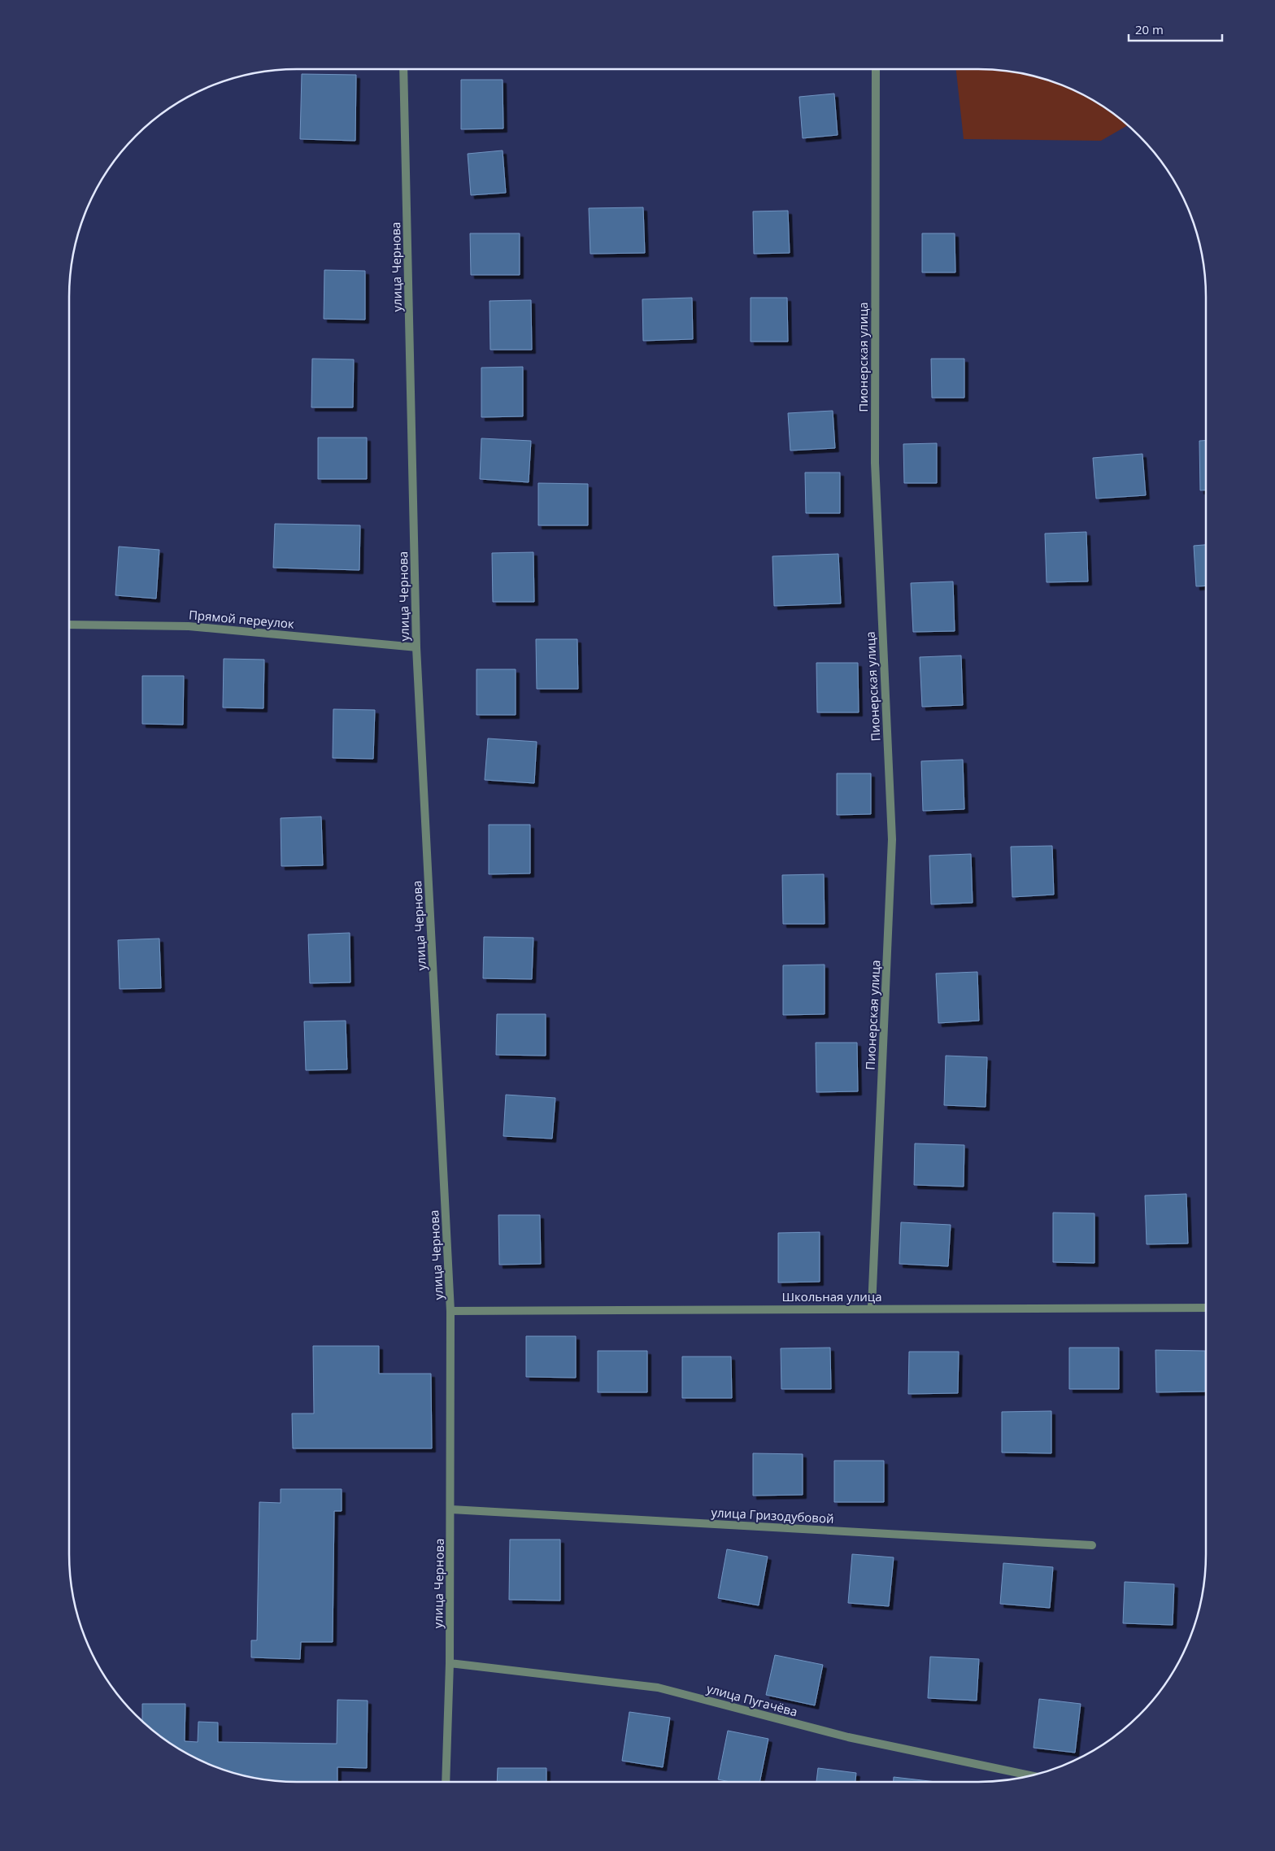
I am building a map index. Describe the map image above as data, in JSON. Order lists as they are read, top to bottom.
{
  "streets": {
    "street": [
      "улица Чернова",
      "Пионерская улица",
      "Прямой переулок",
      "Школьная улица",
      "улица Гризодубовой",
      "улица Пугачёва"
    ]
  },
  "crossings": [
    ["улица Чернова", "Прямой переулок"],
    ["улица Чернова", "Школьная улица"],
    ["улица Чернова", "улица Гризодубовой"],
    ["улица Чернова", "улица Пугачёва"],
    ["Пионерская улица", "Школьная улица"]
  ],
  "scale_bar": "20 m"
}
